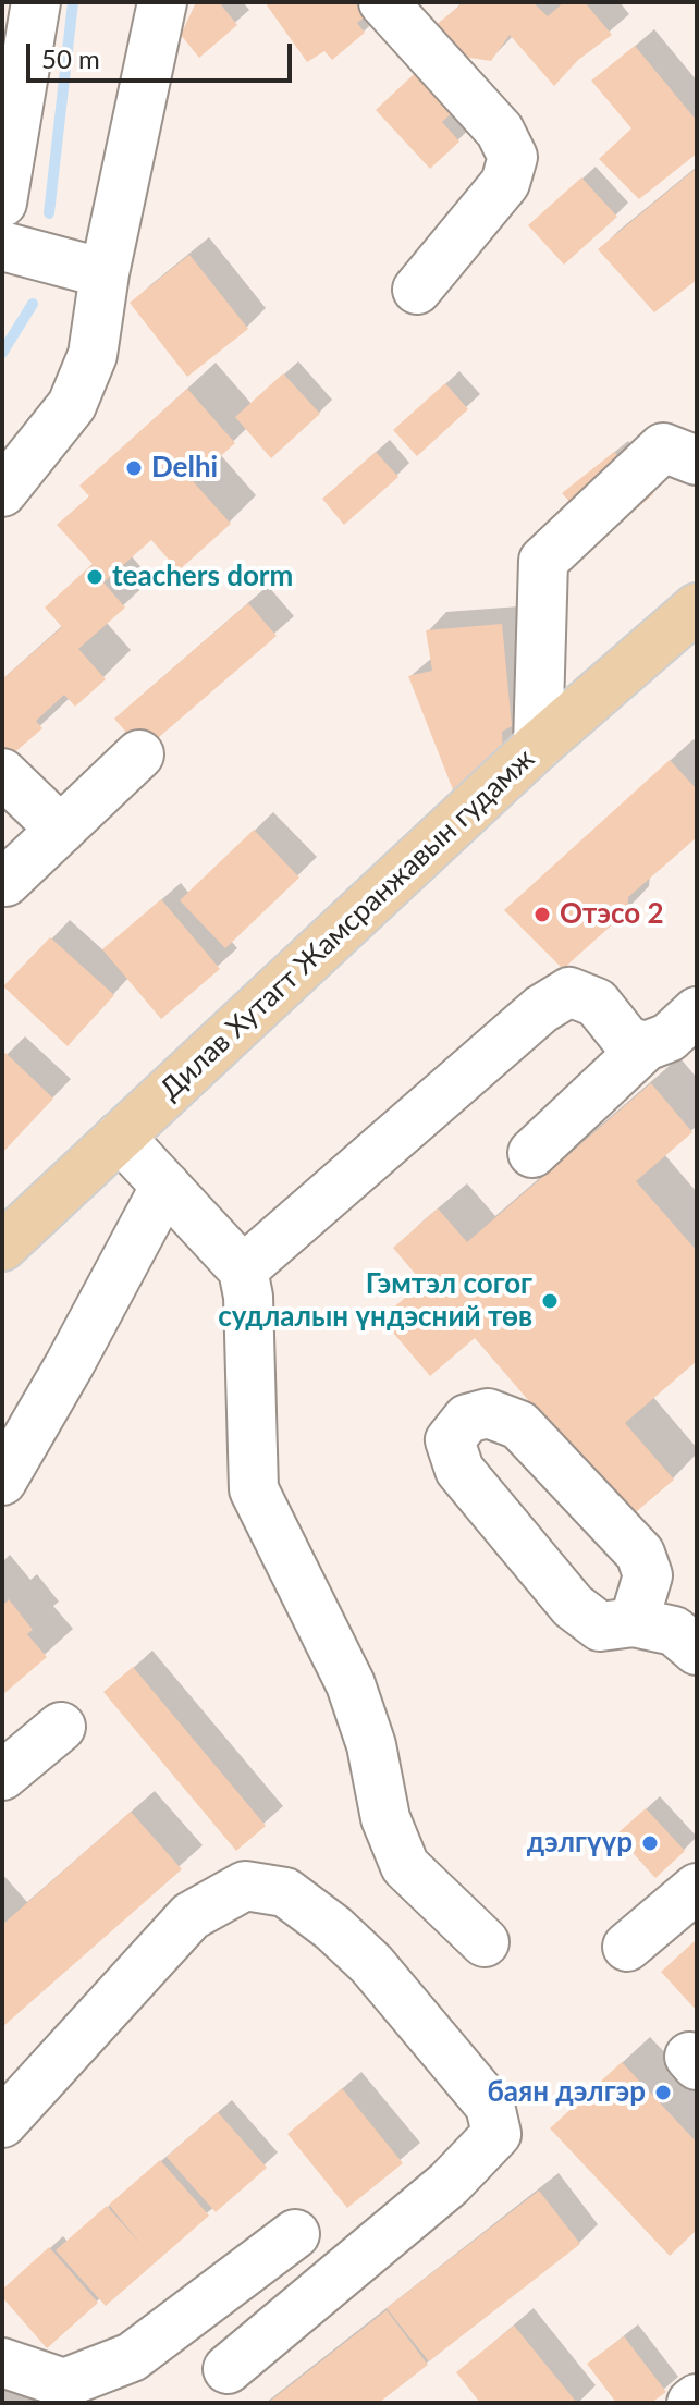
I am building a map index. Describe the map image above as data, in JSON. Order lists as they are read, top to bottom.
{
  "streets": {
    "main road": ["Дилав Хутагт Жамсранжавын гудамж"]
  },
  "places": [
    "Delhi",
    "teachers dorm",
    "Отэсо 2",
    "Гэмтэл согог судлалын үндэсний төв",
    "дэлгүүр",
    "баян дэлгэр"
  ],
  "scale_bar": "50 m"
}
